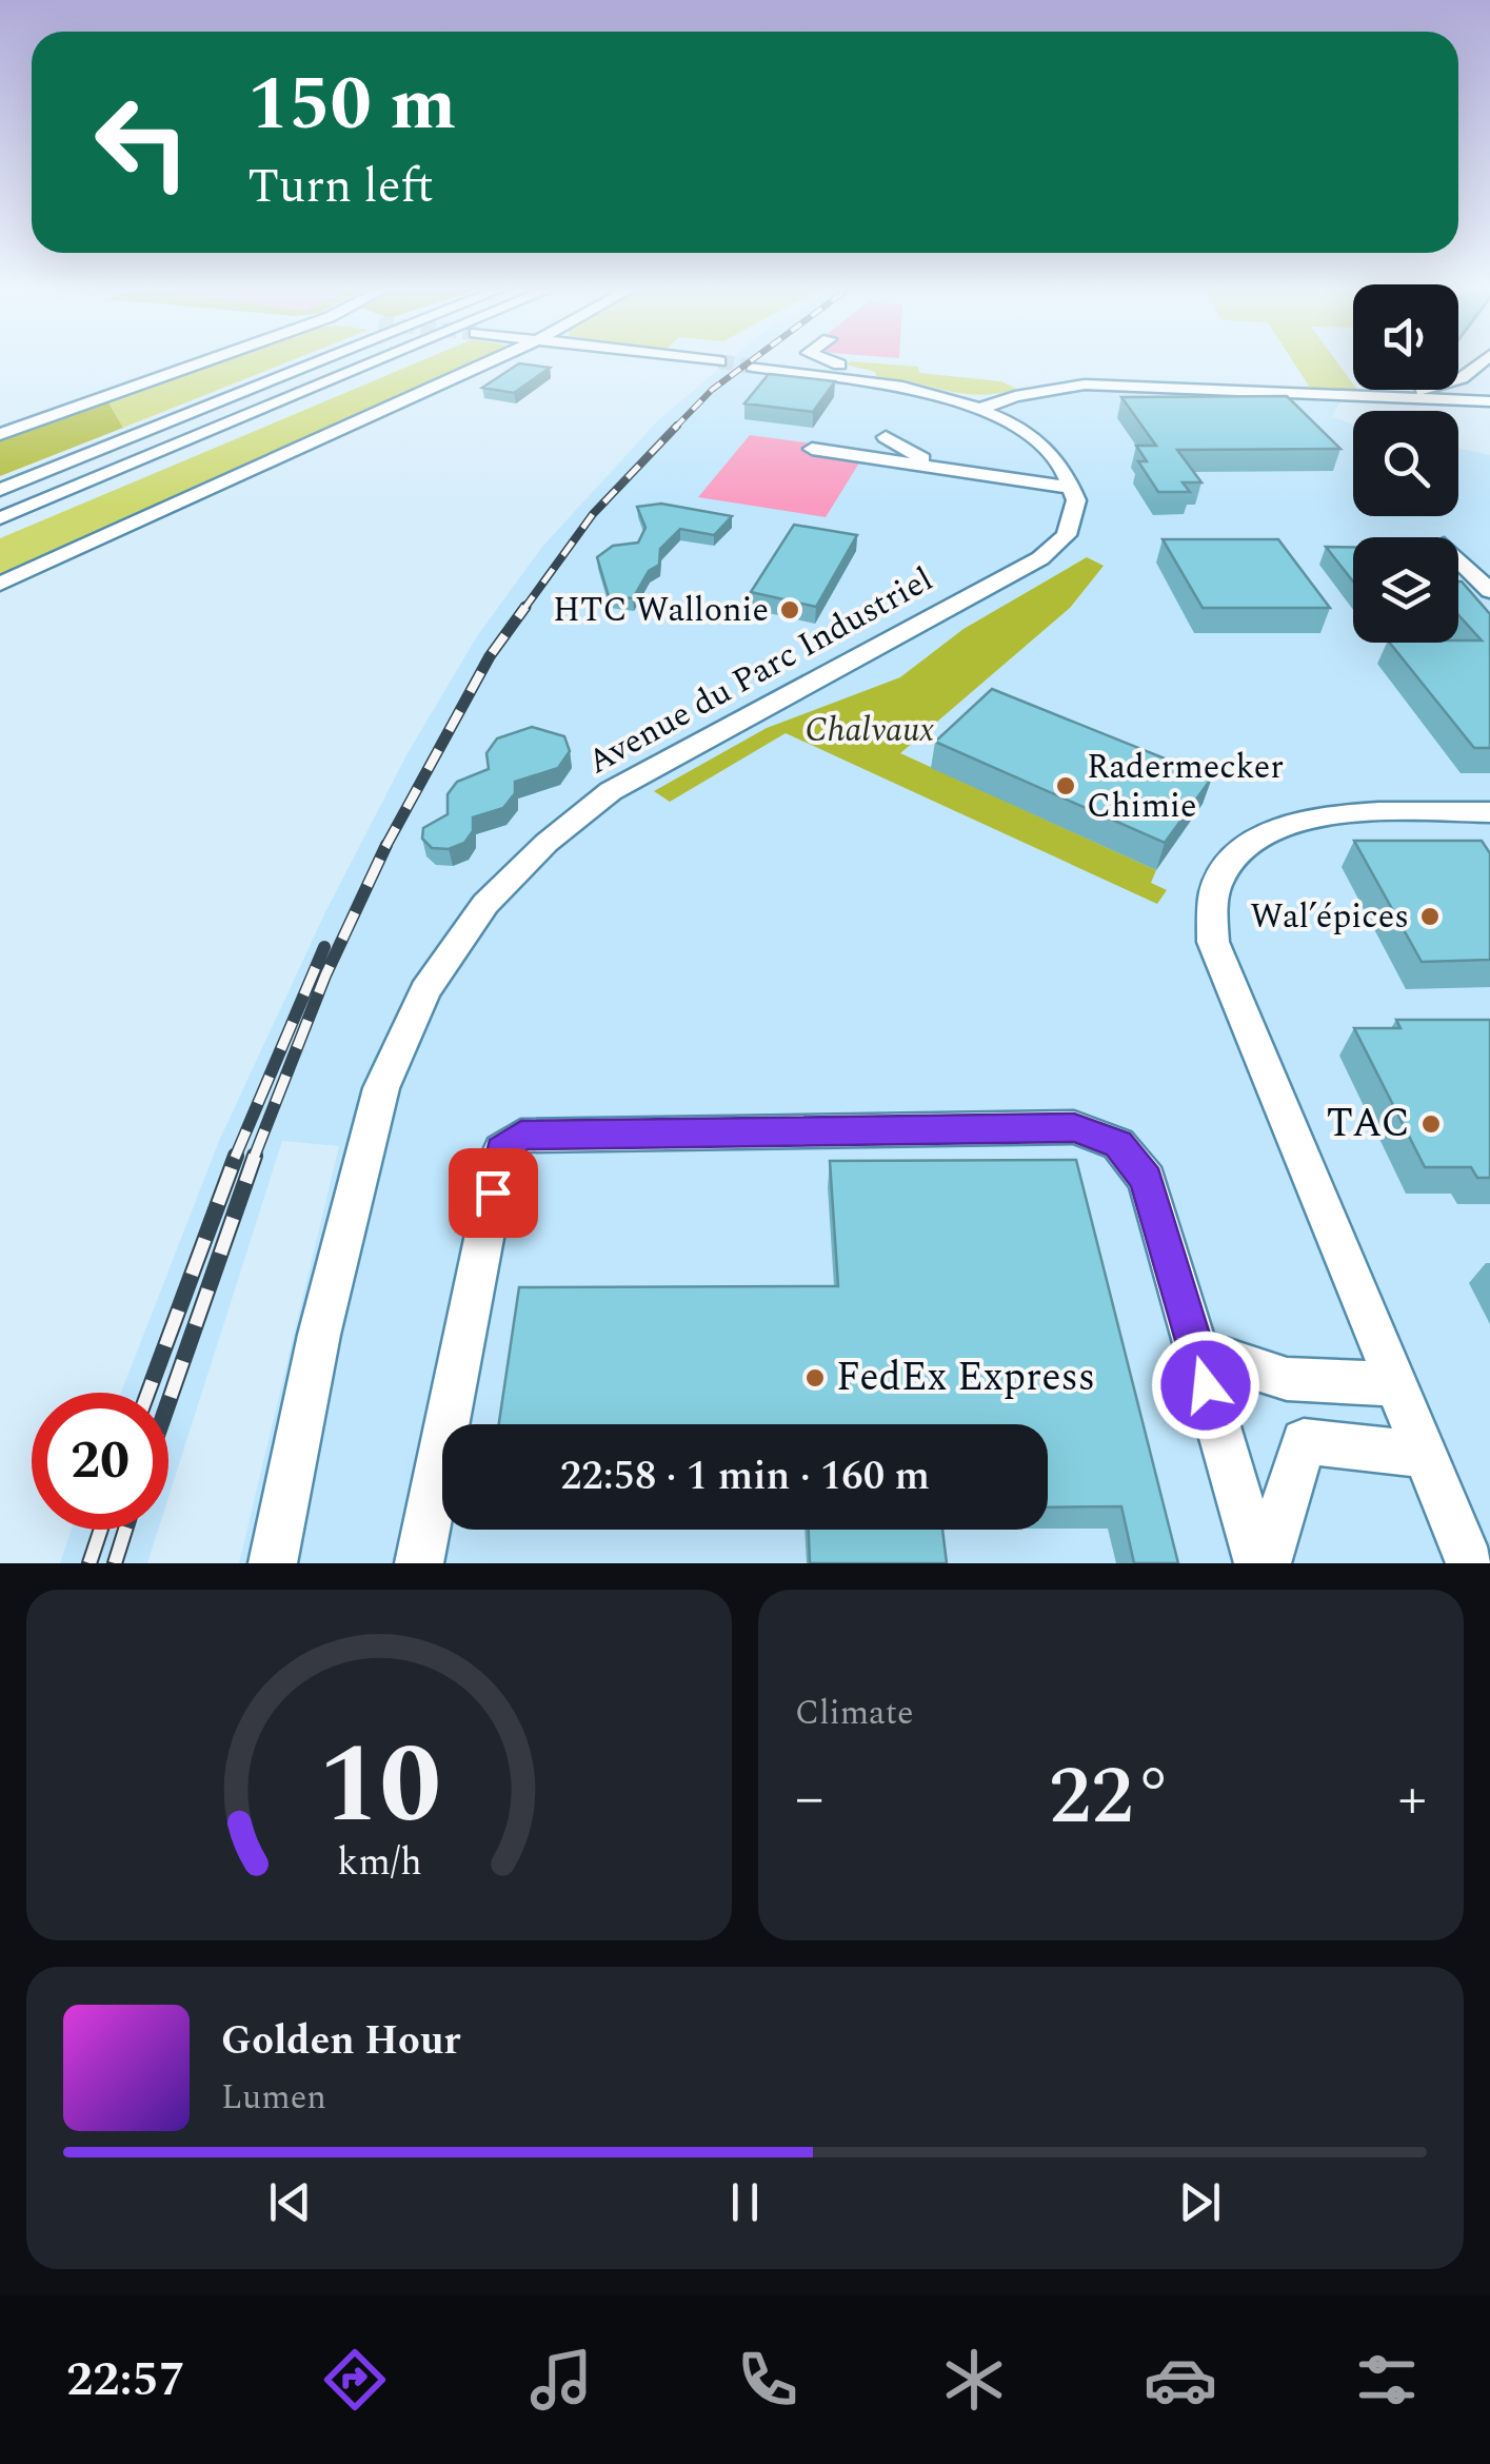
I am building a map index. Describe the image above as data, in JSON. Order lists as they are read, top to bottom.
{
  "streets": {
    "street": ["Avenue du Parc Industriel"]
  },
  "parks": ["Chalvaux"],
  "places": [
    "HTC Wallonie",
    "Radermecker Chimie",
    "Wal’épices",
    "TAC",
    "FedEx Express"
  ],
  "page": {
    "turn": ["150 m", "Turn left"],
    "limit": "20",
    "trip": "22:58 · 1 min · 160 m",
    "tile": "Climate",
    "heat": ["−", "22°", "+"],
    "song": ["Golden Hour", "Lumen"],
    "tabs": "22:57",
    "gauge": ["10", "km/h"]
  }
}
